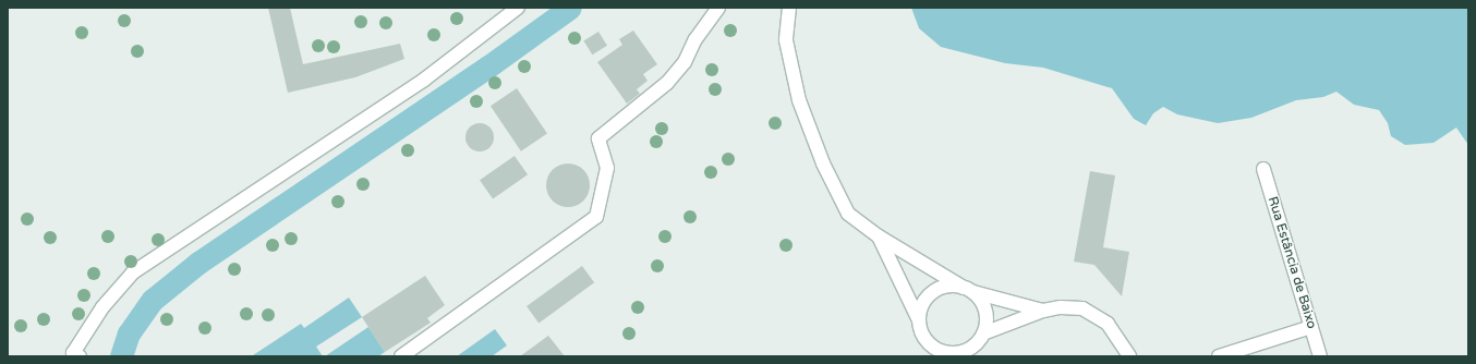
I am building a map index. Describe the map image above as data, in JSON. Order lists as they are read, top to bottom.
{
  "streets": {
    "street": ["Rua Estância de Baixo"]
  }
}
